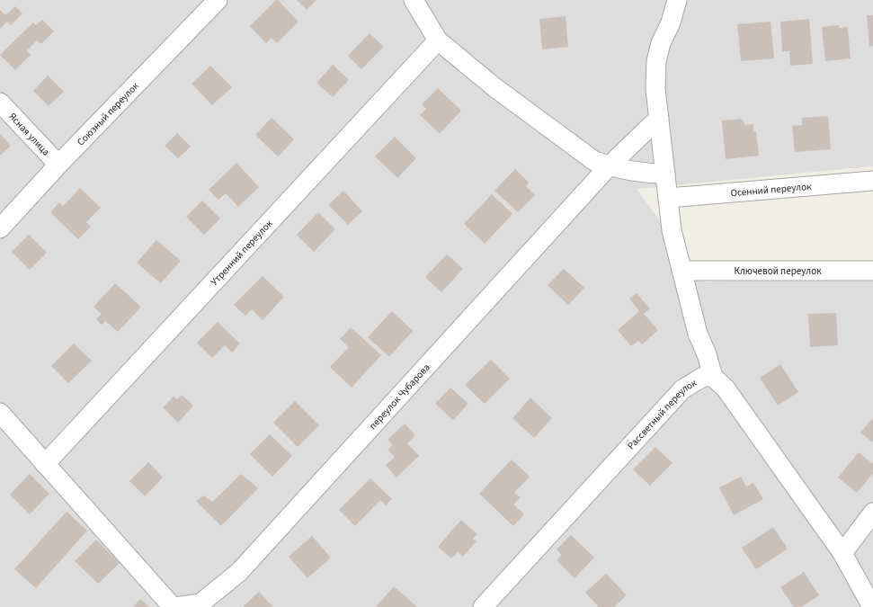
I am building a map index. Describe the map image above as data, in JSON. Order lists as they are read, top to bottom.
{
  "streets": {
    "street": [
      "Союзный переулок",
      "Ясная улица",
      "Осенний переулок",
      "Утренний переулок",
      "Ключевой переулок",
      "переулок Чубарова",
      "Рассветный переулок"
    ]
  },
  "crossings": [
    ["Союзный переулок", "Ясная улица"]
  ]
}
